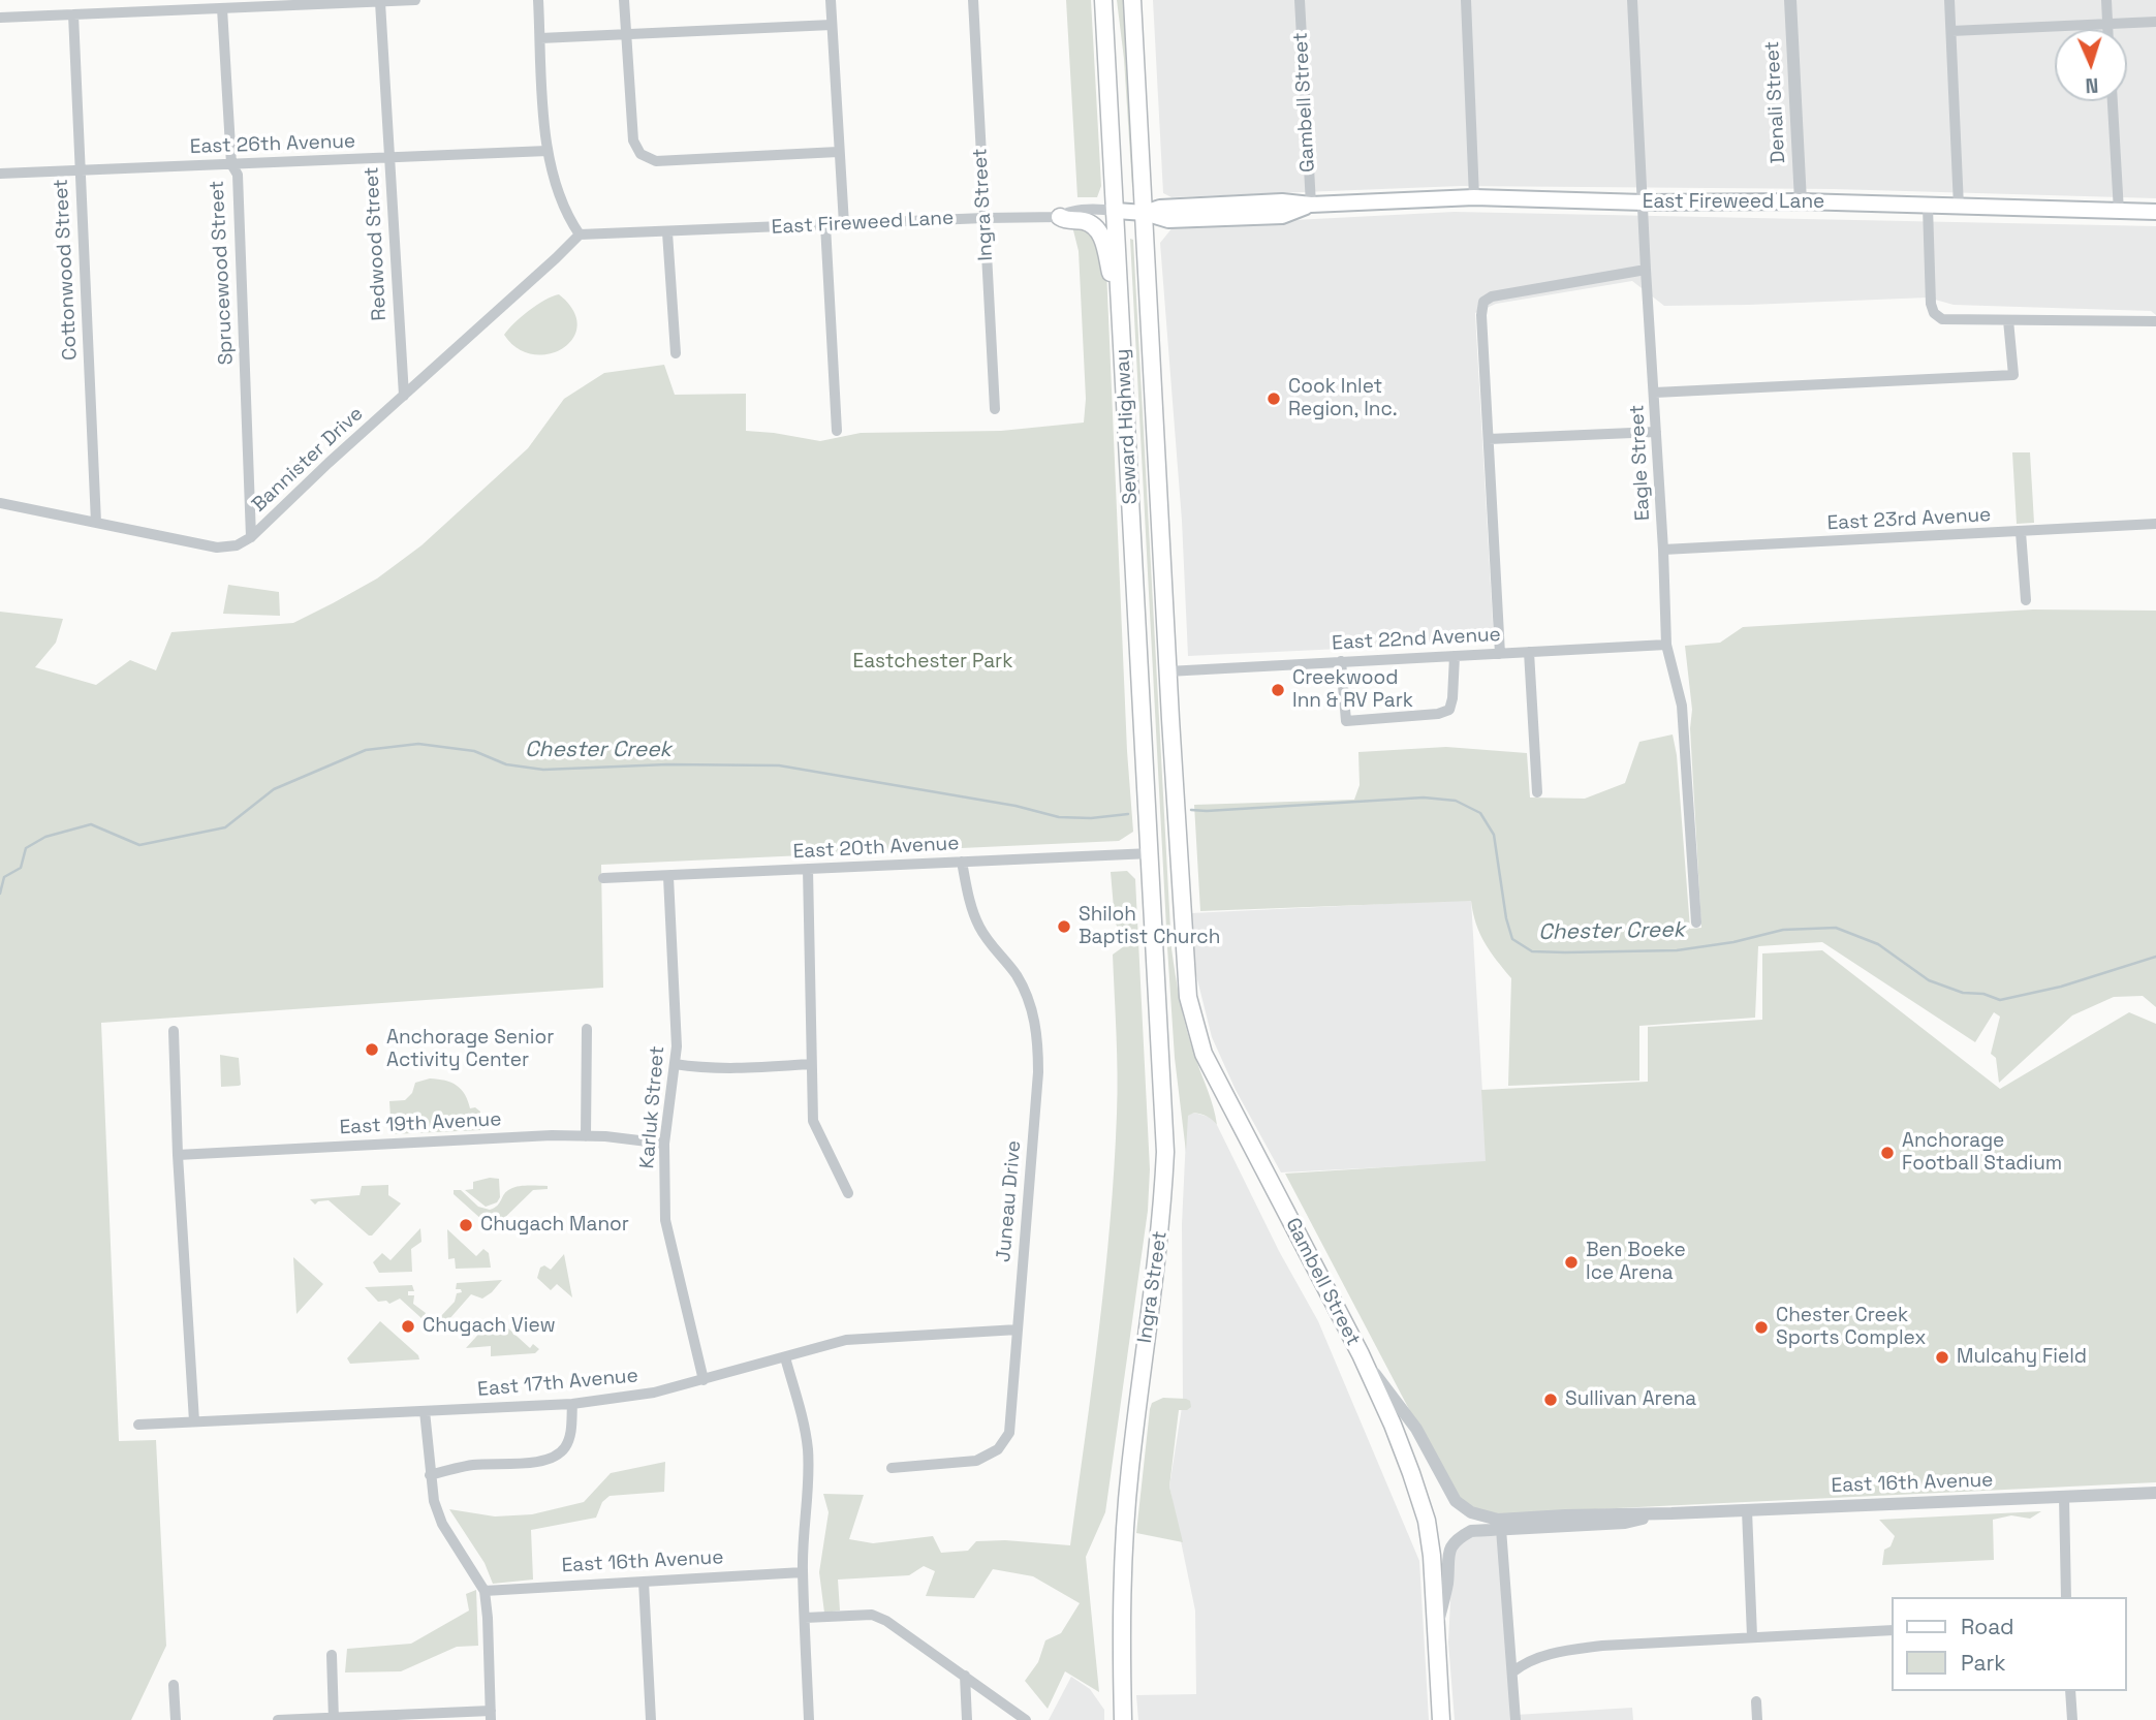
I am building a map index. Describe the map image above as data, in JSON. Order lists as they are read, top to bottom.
{
  "streets": {
    "highway": ["Gambell Street", "Ingra Street", "Seward Highway"],
    "main road": ["East Fireweed Lane"],
    "street": [
      "Denali Street",
      "East 26th Avenue",
      "Redwood Street",
      "Cottonwood Street",
      "Sprucewood Street",
      "Bannister Drive",
      "Eagle Street",
      "East 23rd Avenue",
      "East 22nd Avenue",
      "East 20th Avenue",
      "Karluk Street",
      "East 19th Avenue",
      "Juneau Drive",
      "East 17th Avenue",
      "East 16th Avenue"
    ]
  },
  "crossings": [
    ["Gambell Street", "East Fireweed Lane"],
    ["Gambell Street", "Seward Highway"],
    ["Gambell Street", "East 16th Avenue"],
    ["Denali Street", "East Fireweed Lane"],
    ["East 26th Avenue", "Redwood Street"],
    ["East 26th Avenue", "Cottonwood Street"],
    ["East 26th Avenue", "Sprucewood Street"],
    ["East Fireweed Lane", "Ingra Street"],
    ["East Fireweed Lane", "Seward Highway"],
    ["East Fireweed Lane", "Bannister Drive"],
    ["East Fireweed Lane", "Eagle Street"],
    ["Ingra Street", "Seward Highway"],
    ["Ingra Street", "East 20th Avenue"],
    ["Redwood Street", "Bannister Drive"],
    ["Cottonwood Street", "Bannister Drive"],
    ["Sprucewood Street", "Bannister Drive"],
    ["Seward Highway", "East 22nd Avenue"],
    ["Seward Highway", "East 20th Avenue"],
    ["Eagle Street", "East 23rd Avenue"],
    ["Eagle Street", "East 22nd Avenue"],
    ["East 20th Avenue", "Karluk Street"],
    ["East 20th Avenue", "Juneau Drive"],
    ["Karluk Street", "East 19th Avenue"],
    ["Karluk Street", "East 17th Avenue"],
    ["Juneau Drive", "East 17th Avenue"]
  ],
  "water": ["Chester Creek"],
  "parks": ["Eastchester Park"],
  "places": [
    "Cook Inlet Region, Inc.",
    "Creekwood Inn & RV Park",
    "Shiloh Baptist Church",
    "Anchorage Senior Activity Center",
    "Anchorage Football Stadium",
    "Chugach Manor",
    "Ben Boeke Ice Arena",
    "Chugach View",
    "Chester Creek Sports Complex",
    "Mulcahy Field",
    "Sullivan Arena"
  ],
  "legend": ["Road", "Park"],
  "north": "bottom"
}
